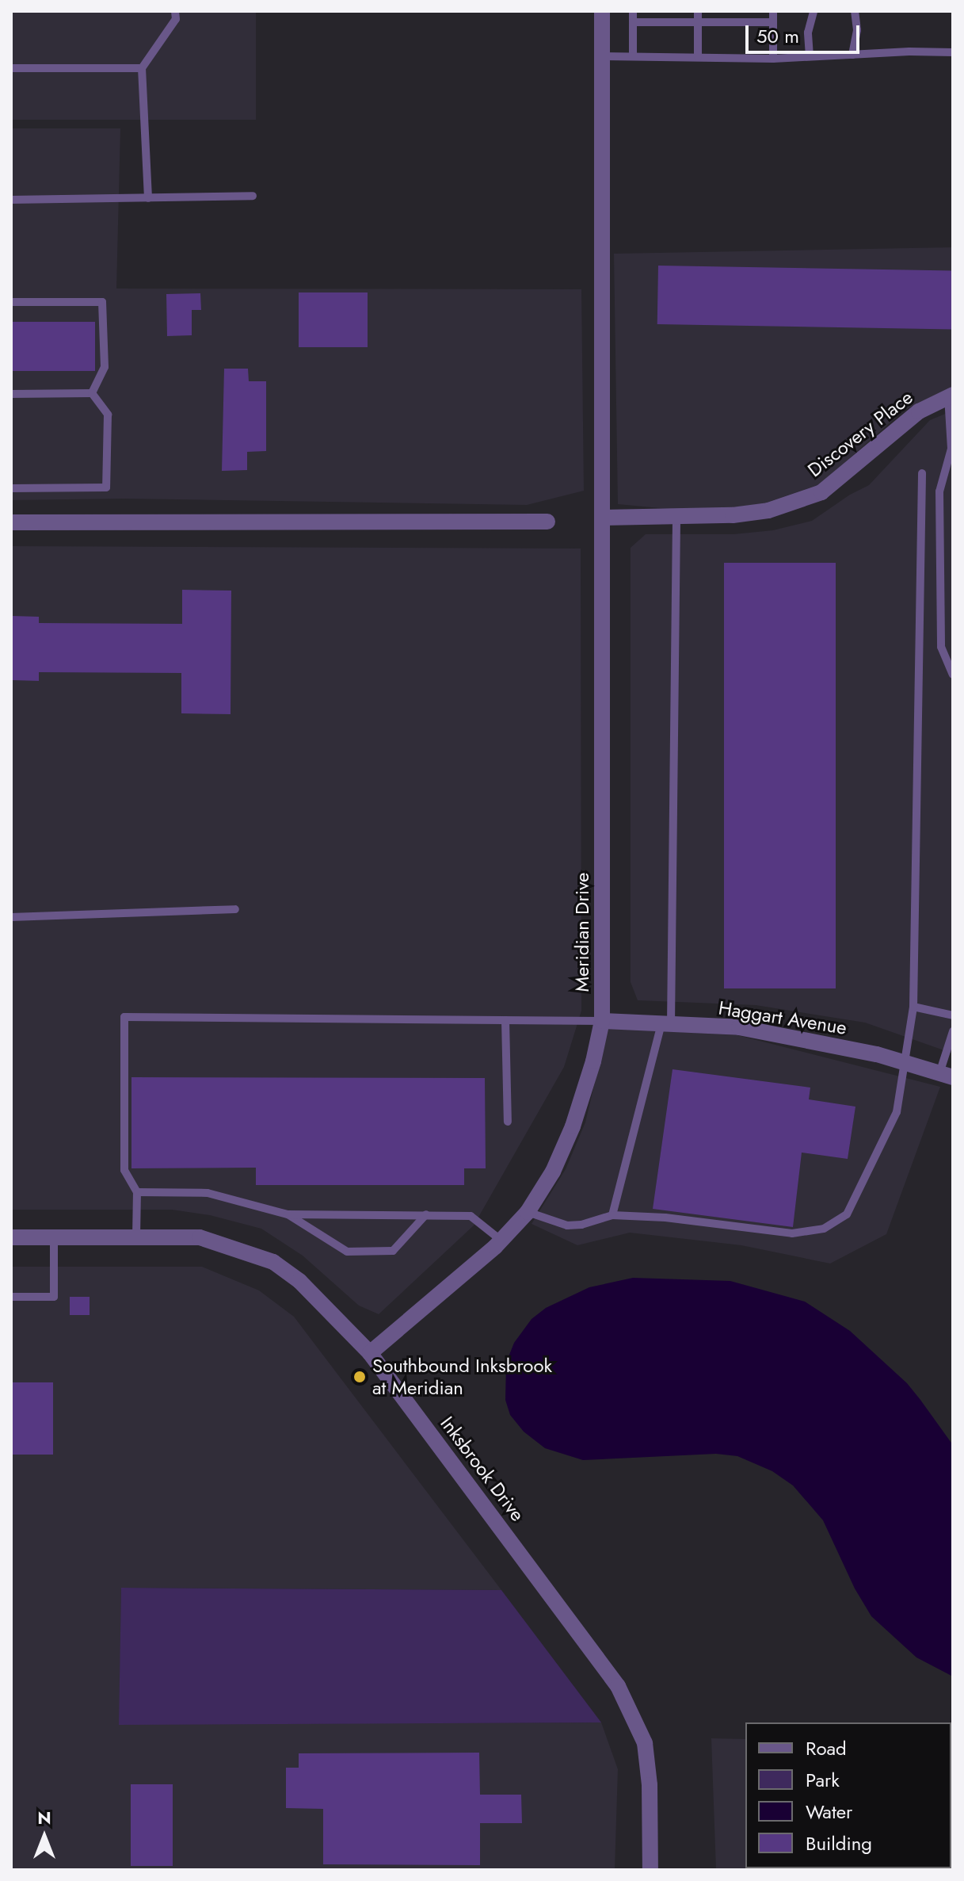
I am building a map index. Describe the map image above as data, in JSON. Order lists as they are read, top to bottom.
{
  "streets": {
    "street": [
      "Discovery Place",
      "Meridian Drive",
      "Haggart Avenue",
      "Inksbrook Drive"
    ]
  },
  "crossings": [
    ["Discovery Place", "Meridian Drive"],
    ["Meridian Drive", "Haggart Avenue"],
    ["Meridian Drive", "Inksbrook Drive"]
  ],
  "places": ["Southbound Inksbrook at Meridian"],
  "legend": [
    "Road",
    "Park",
    "Water",
    "Building"
  ],
  "scale_bar": "50 m",
  "north": "top"
}
